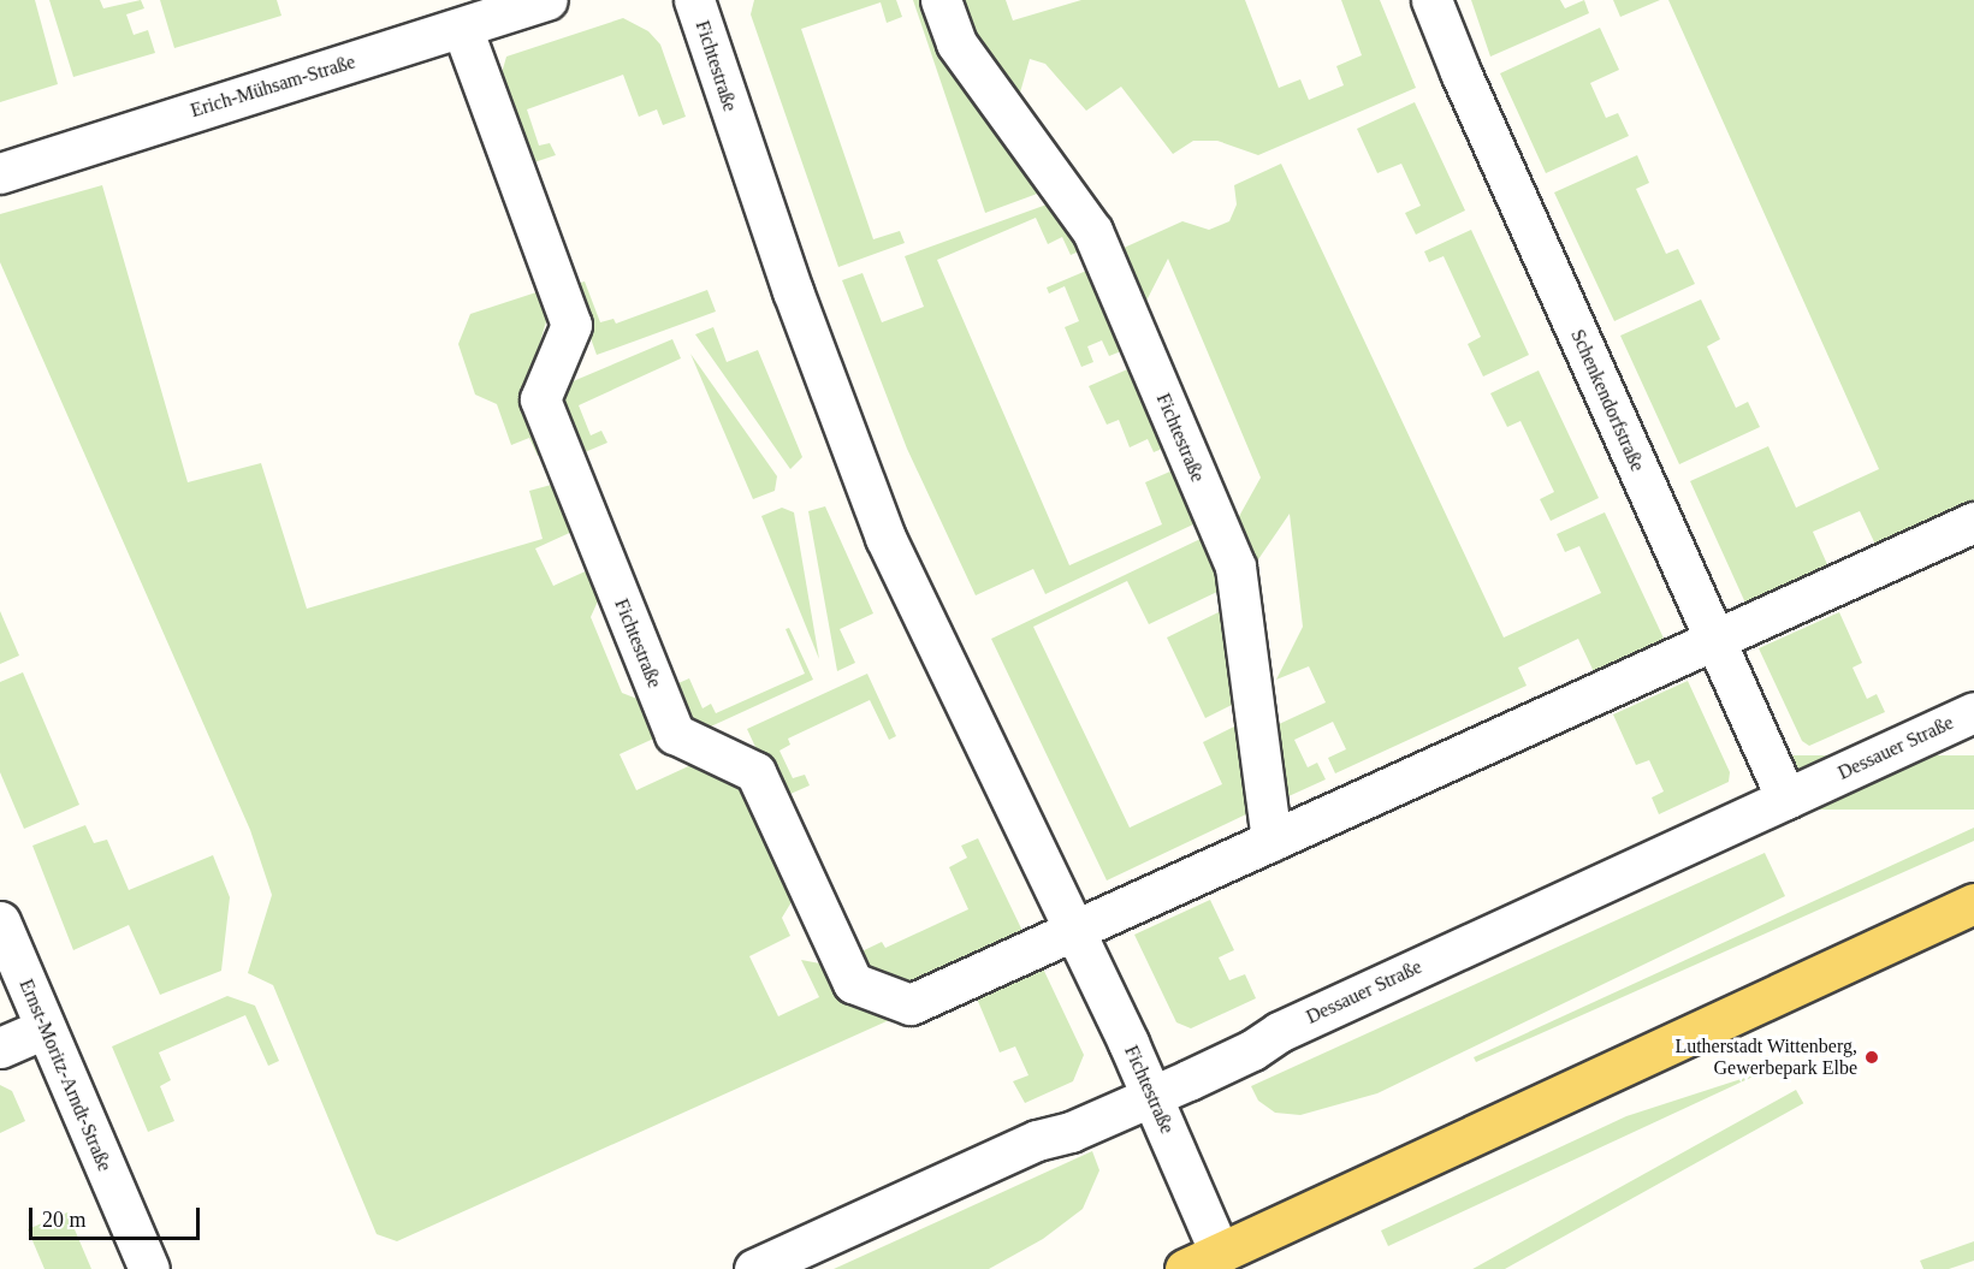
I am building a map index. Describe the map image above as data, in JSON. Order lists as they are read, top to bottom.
{
  "streets": {
    "street": [
      "Fichtestraße",
      "Erich-Mühsam-Straße",
      "Schenkendorfstraße",
      "Dessauer Straße",
      "Ernst-Moritz-Arndt-Straße"
    ]
  },
  "crossings": [
    ["Fichtestraße", "Erich-Mühsam-Straße"],
    ["Fichtestraße", "Dessauer Straße"],
    ["Schenkendorfstraße", "Dessauer Straße"]
  ],
  "places": ["Lutherstadt Wittenberg, Gewerbepark Elbe"],
  "scale_bar": "20 m"
}
